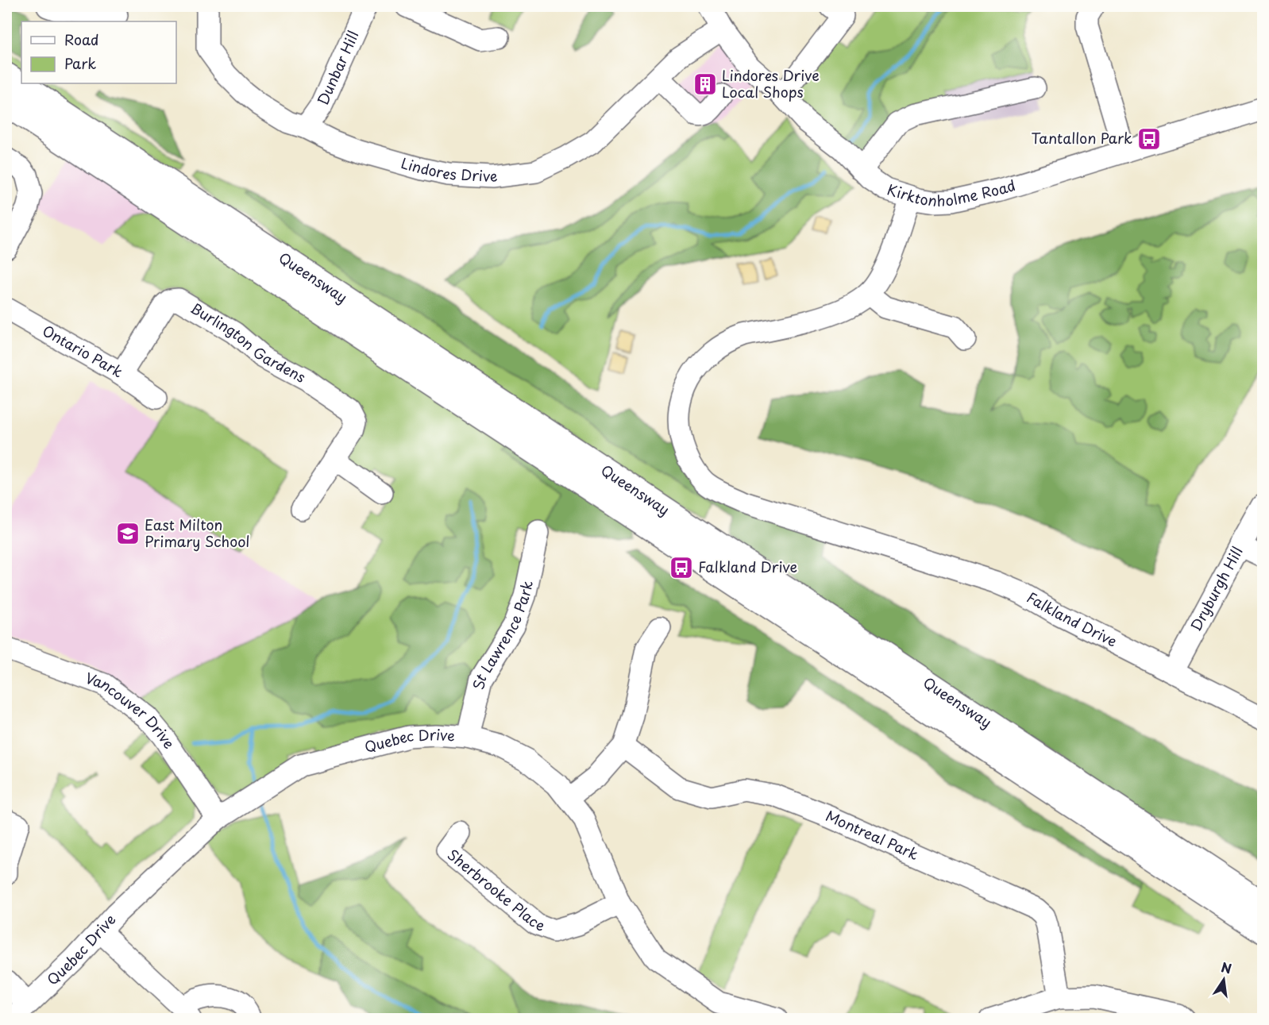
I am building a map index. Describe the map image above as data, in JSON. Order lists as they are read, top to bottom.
{
  "streets": {
    "highway": ["Queensway"],
    "street": [
      "Dunbar Hill",
      "Lindores Drive",
      "Kirktonholme Road",
      "Burlington Gardens",
      "Ontario Park",
      "Dryburgh Hill",
      "Falkland Drive",
      "St Lawrence Park",
      "Vancouver Drive",
      "Quebec Drive",
      "Montreal Park",
      "Sherbrooke Place"
    ]
  },
  "crossings": [
    ["Dunbar Hill", "Lindores Drive"],
    ["Lindores Drive", "Kirktonholme Road"],
    ["Kirktonholme Road", "Falkland Drive"],
    ["Burlington Gardens", "Ontario Park"],
    ["Dryburgh Hill", "Falkland Drive"],
    ["St Lawrence Park", "Quebec Drive"],
    ["Vancouver Drive", "Quebec Drive"],
    ["Quebec Drive", "Sherbrooke Place"]
  ],
  "places": {
    "building": ["Lindores Drive Local Shops"],
    "bus stop": ["Tantallon Park", "Falkland Drive"],
    "school or university": ["East Milton Primary School"]
  },
  "legend": ["Road", "Park"],
  "north": "top"
}
